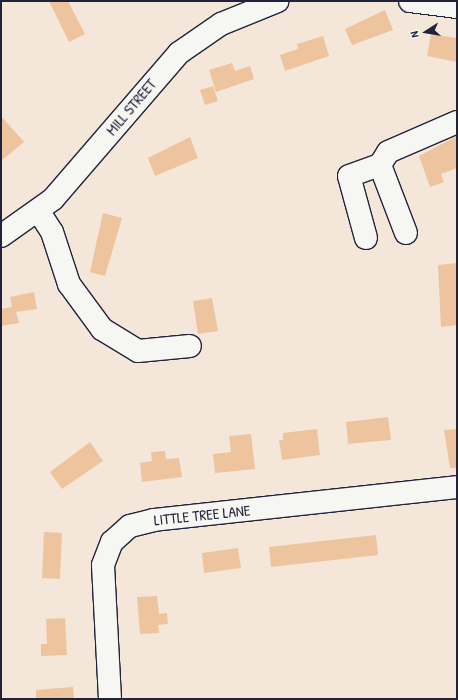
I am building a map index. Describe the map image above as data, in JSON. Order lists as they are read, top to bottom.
{
  "streets": {
    "street": ["MILL STREET", "LITTLE TREE LANE"]
  },
  "north": "left"
}
